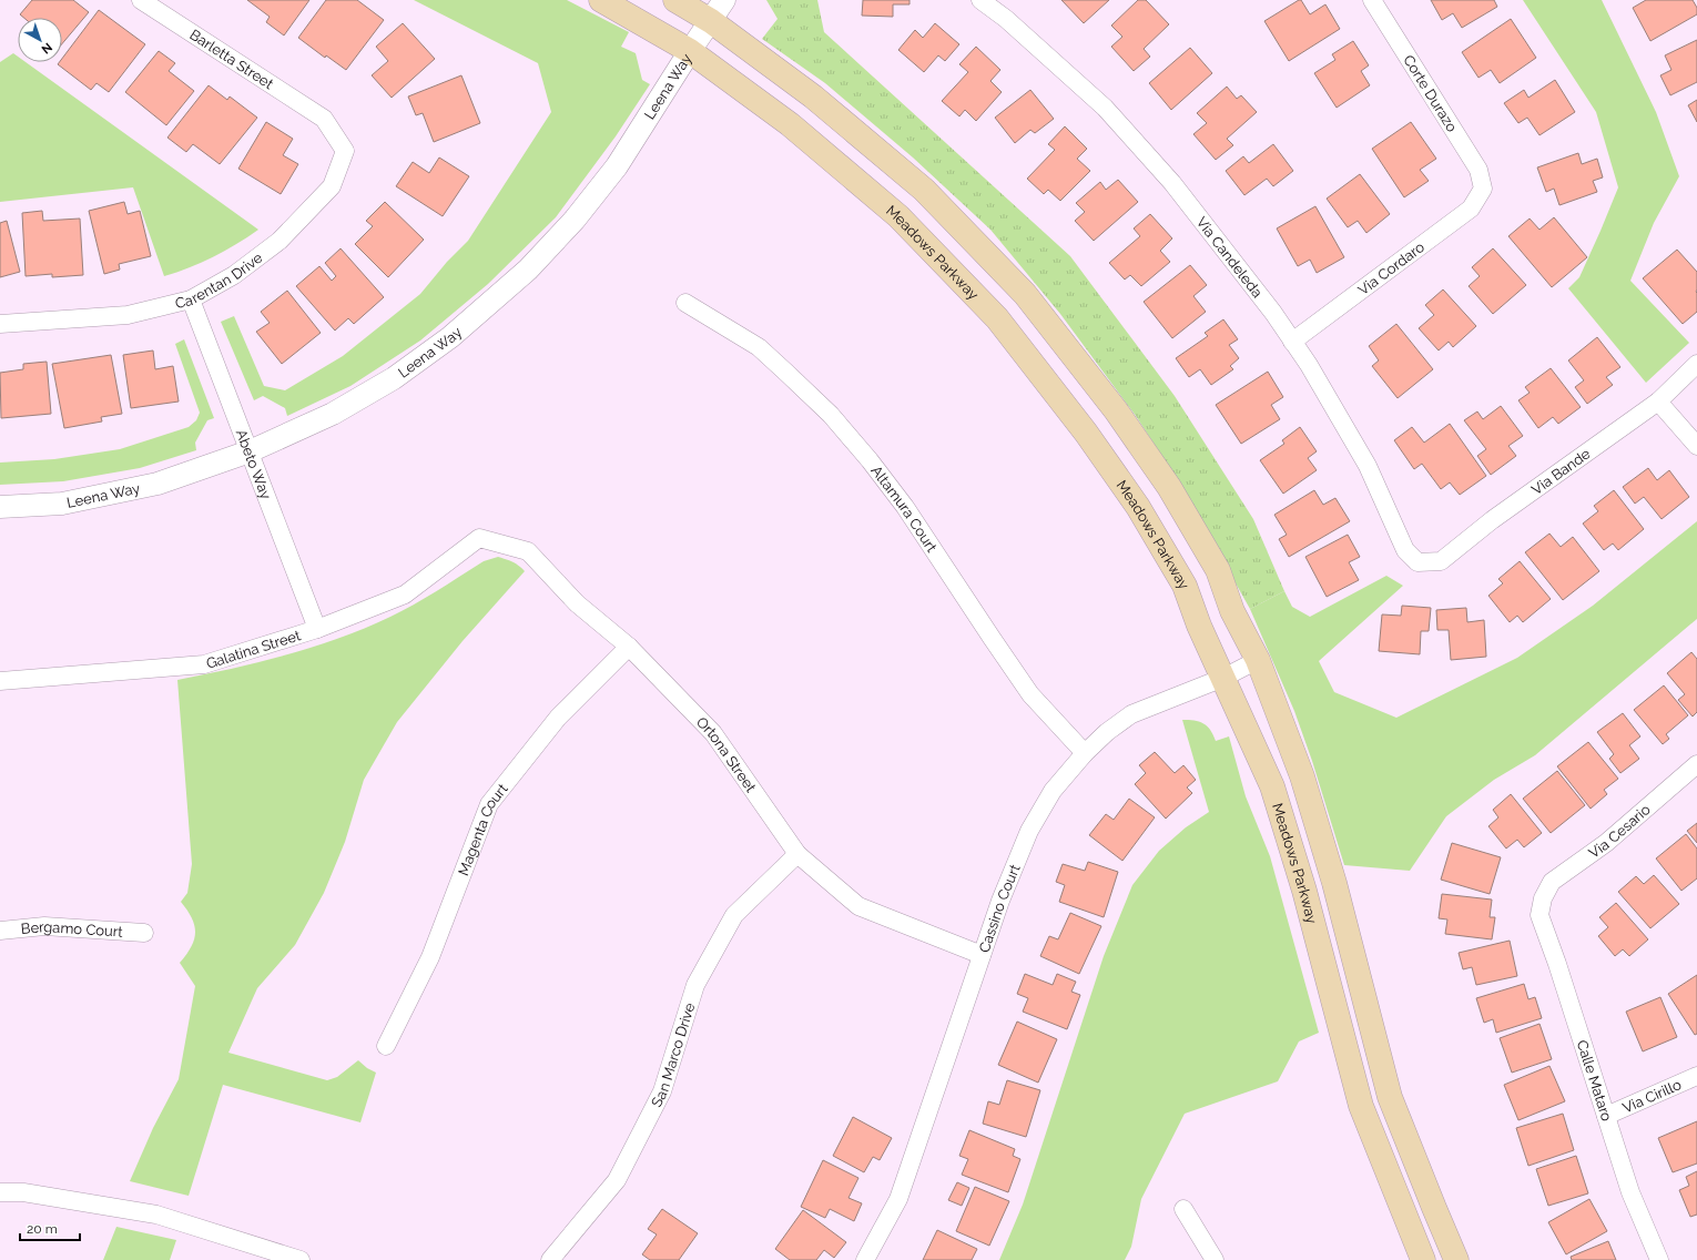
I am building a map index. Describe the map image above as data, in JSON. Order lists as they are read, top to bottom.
{
  "streets": {
    "main road": ["Meadows Parkway"],
    "street": [
      "Barletta Street",
      "Leena Way",
      "Corte Durazo",
      "Via Candeleda",
      "Via Cordaro",
      "Carentan Drive",
      "Abeto Way",
      "Via Bande",
      "Altamura Court",
      "Galatina Street",
      "Ortona Street",
      "Magenta Court",
      "Via Cesario",
      "Cassino Court",
      "Bergamo Court",
      "San Marco Drive",
      "Calle Mataro",
      "Via Cirillo"
    ]
  },
  "crossings": [
    ["Barletta Street", "Carentan Drive"],
    ["Leena Way", "Meadows Parkway"],
    ["Leena Way", "Abeto Way"],
    ["Corte Durazo", "Via Cordaro"],
    ["Meadows Parkway", "Cassino Court"],
    ["Via Candeleda", "Via Cordaro"],
    ["Via Candeleda", "Via Bande"],
    ["Carentan Drive", "Abeto Way"],
    ["Abeto Way", "Galatina Street"],
    ["Altamura Court", "Cassino Court"],
    ["Galatina Street", "Ortona Street"],
    ["Ortona Street", "Magenta Court"],
    ["Ortona Street", "Cassino Court"],
    ["Ortona Street", "San Marco Drive"],
    ["Via Cesario", "Calle Mataro"],
    ["Calle Mataro", "Via Cirillo"]
  ],
  "scale_bar": "20 m",
  "north": "bottom right"
}
